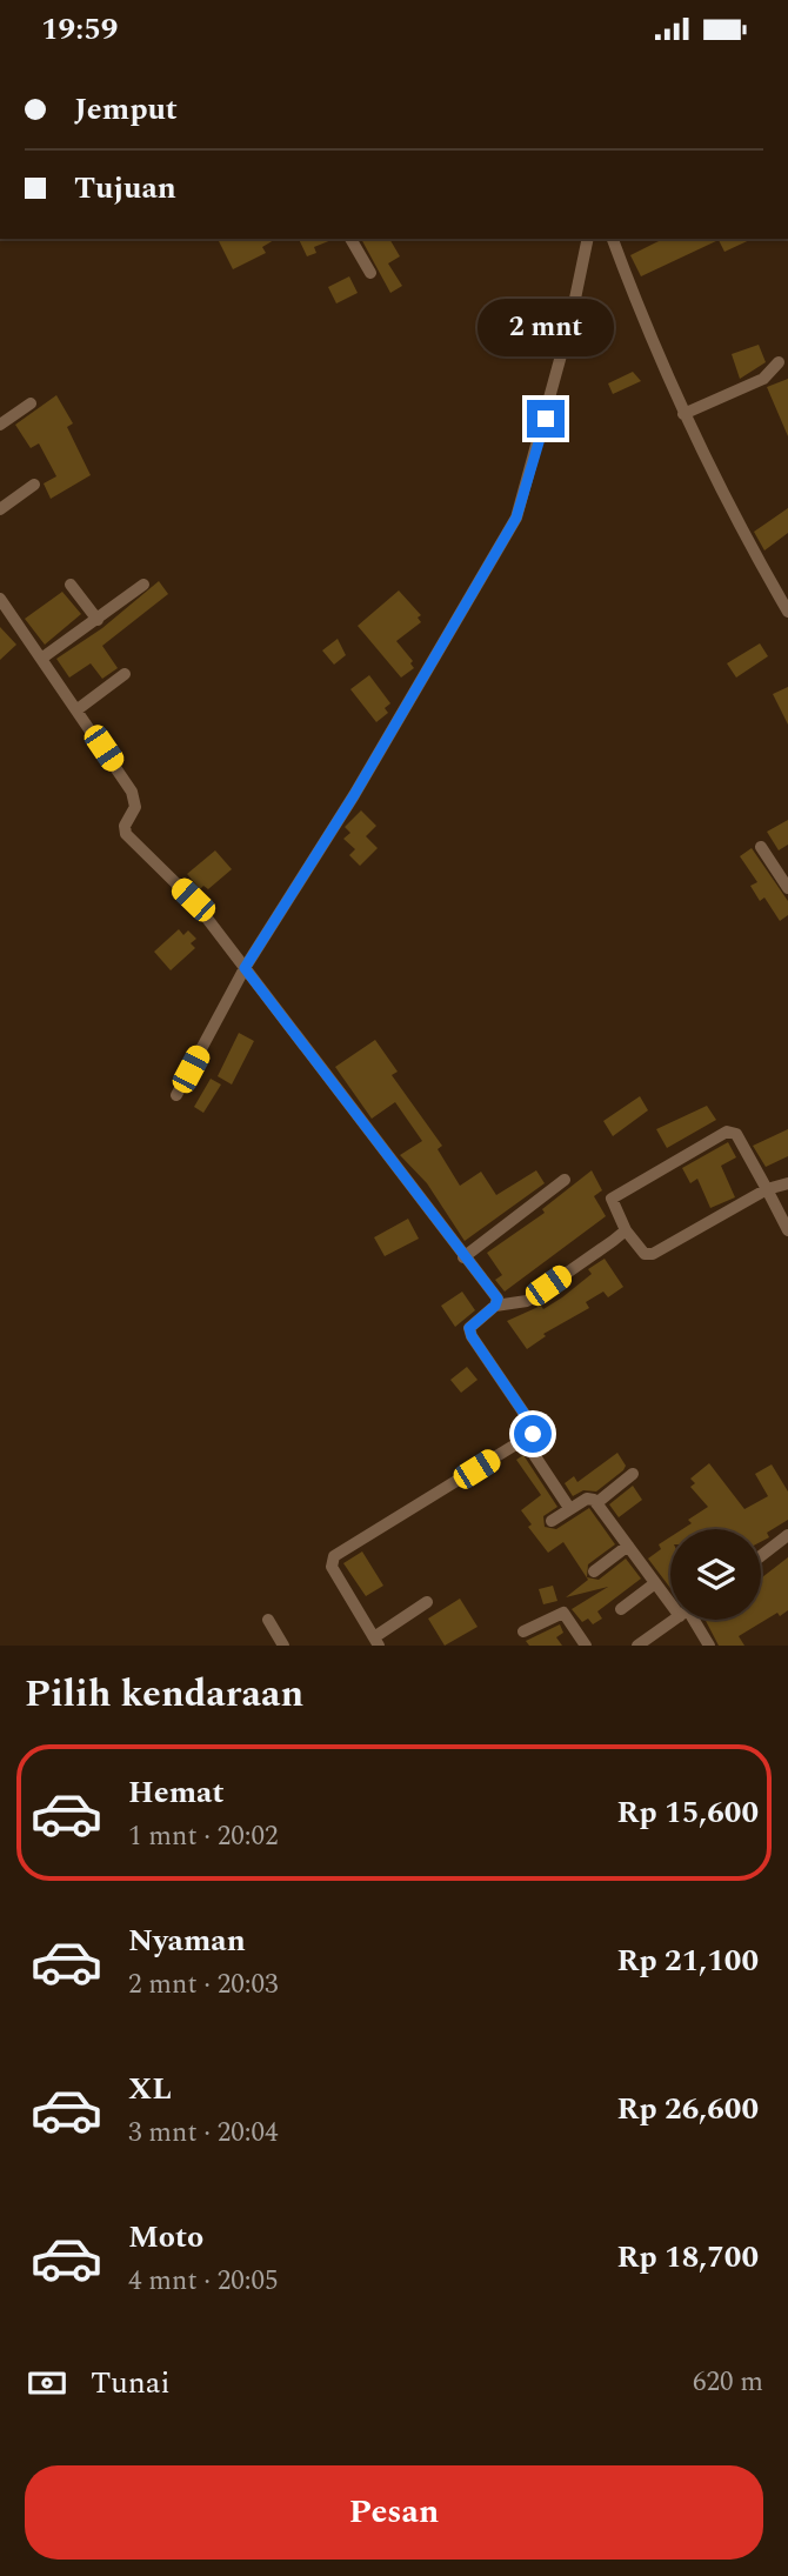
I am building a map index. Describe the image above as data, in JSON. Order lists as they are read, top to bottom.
{
  "page": {
    "status": "19:59",
    "banner": ["Jemput", "Tujuan"],
    "bubble": "2 mnt",
    "heading": "Pilih kendaraan",
    "list": [
      {
        "name": "Hemat",
        "note": "1 mnt · 20:02",
        "value": "Rp 15,600"
      },
      {
        "name": "Nyaman",
        "note": "2 mnt · 20:03",
        "value": "Rp 21,100"
      },
      {
        "name": "XL",
        "note": "3 mnt · 20:04",
        "value": "Rp 26,600"
      },
      {
        "name": "Moto",
        "note": "4 mnt · 20:05",
        "value": "Rp 18,700"
      }
    ],
    "pay": ["Tunai", "620 m"],
    "buttons": "Pesan"
  }
}
